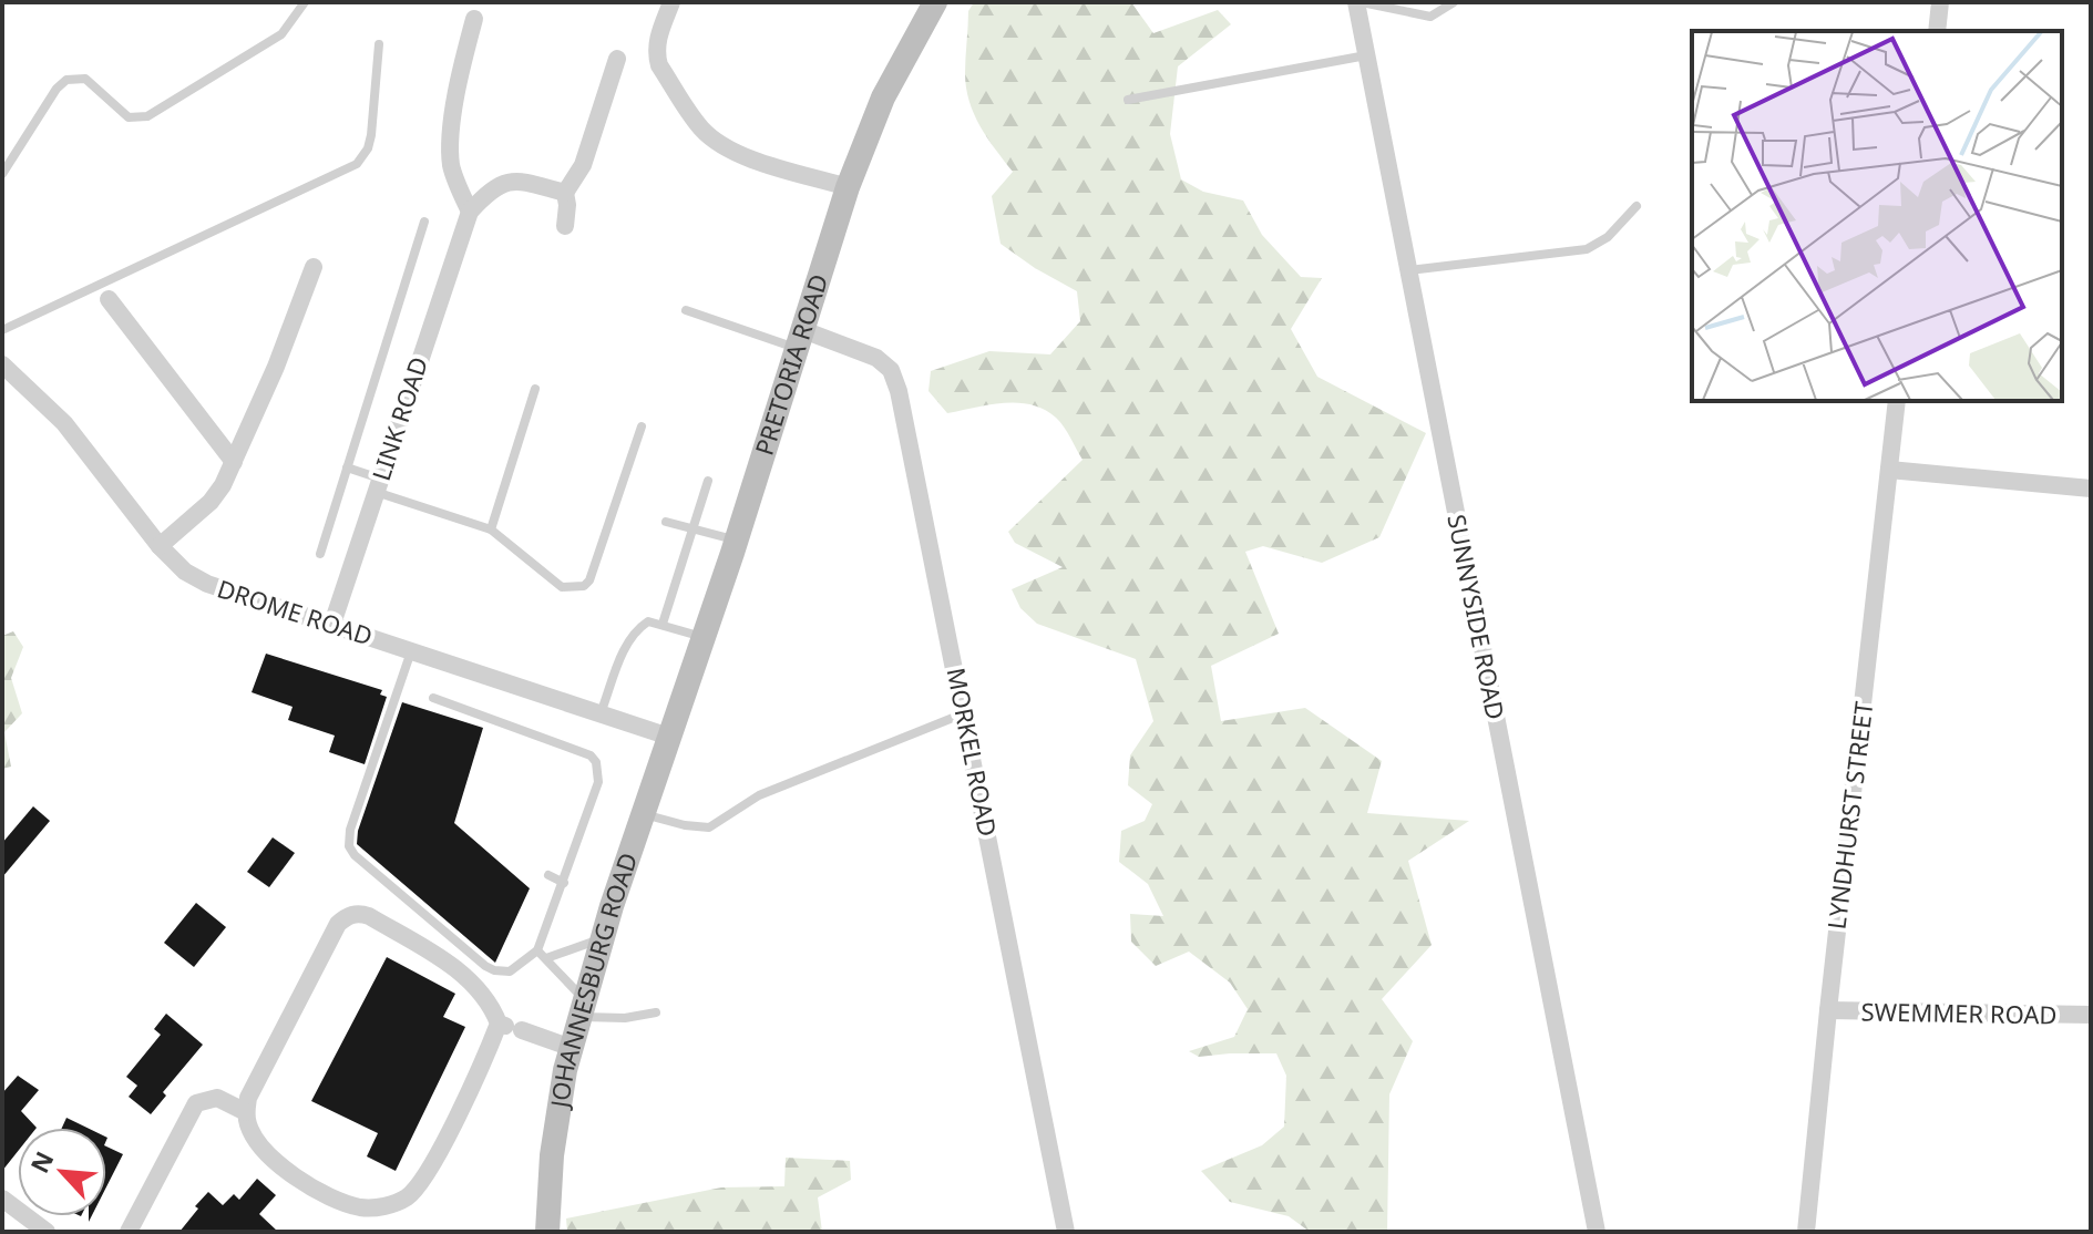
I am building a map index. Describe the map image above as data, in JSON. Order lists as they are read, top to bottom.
{
  "streets": {
    "main road": ["PRETORIA ROAD", "JOHANNESBURG ROAD"],
    "street": [
      "LINK ROAD",
      "DROME ROAD",
      "SUNNYSIDE ROAD",
      "MORKEL ROAD",
      "LYNDHURST STREET",
      "SWEMMER ROAD"
    ]
  },
  "crossings": [
    ["PRETORIA ROAD", "DROME ROAD"],
    ["PRETORIA ROAD", "MORKEL ROAD"],
    ["PRETORIA ROAD", "JOHANNESBURG ROAD"],
    ["LINK ROAD", "DROME ROAD"],
    ["DROME ROAD", "JOHANNESBURG ROAD"],
    ["LYNDHURST STREET", "SWEMMER ROAD"]
  ],
  "north": "top left"
}
